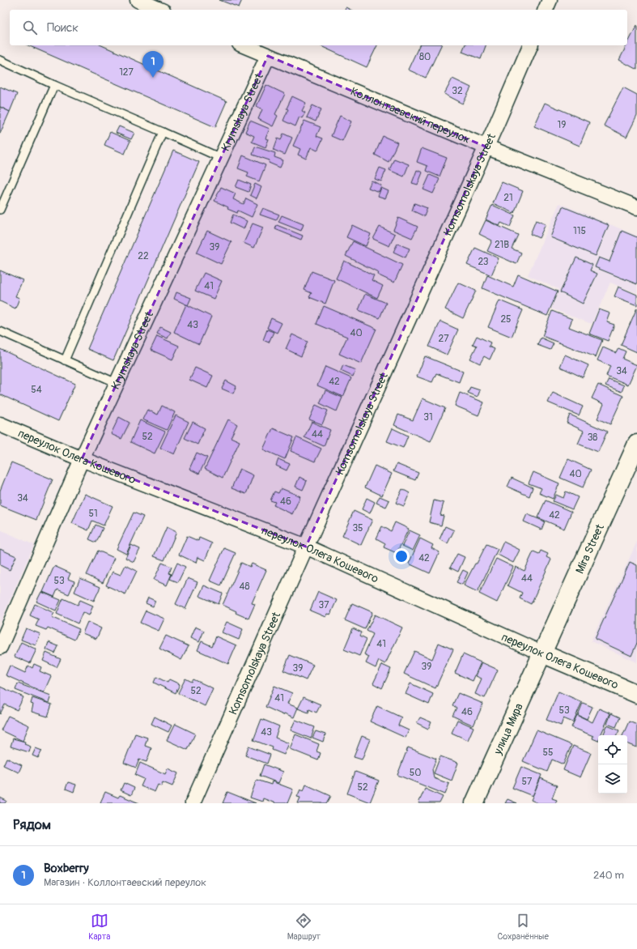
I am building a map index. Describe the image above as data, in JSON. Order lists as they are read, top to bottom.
{
  "streets": {
    "street": [
      "Krymskaya Street",
      "Коллонтаевский переулок",
      "Komsomolskaya Street",
      "переулок Олега Кошевого",
      "Mira Street",
      "улица Мира"
    ]
  },
  "crossings": [
    ["Krymskaya Street", "Коллонтаевский переулок"],
    ["Krymskaya Street", "переулок Олега Кошевого"],
    ["Коллонтаевский переулок", "Komsomolskaya Street"],
    ["Komsomolskaya Street", "переулок Олега Кошевого"],
    ["переулок Олега Кошевого", "Mira Street"],
    ["переулок Олега Кошевого", "улица Мира"],
    ["Mira Street", "улица Мира"]
  ],
  "house_numbers": [
    "80",
    "127",
    "32",
    "19",
    "21",
    "115",
    "21В",
    "39",
    "22",
    "23",
    "41",
    "25",
    "43",
    "40",
    "27",
    "34",
    "42",
    "54",
    "31",
    "44",
    "52",
    "38",
    "40",
    "34",
    "46",
    "51",
    "42",
    "35",
    "42",
    "44",
    "53",
    "48",
    "37",
    "41",
    "39",
    "39",
    "52",
    "41",
    "53",
    "46",
    "43",
    "55",
    "50",
    "57",
    "52"
  ],
  "page": {
    "search": "Поиск",
    "pins": "1",
    "heading": "Рядом",
    "list": [
      {
        "mark": "1",
        "name": "Boxberry",
        "note": "Магазин · Коллонтаевский переулок",
        "value": "240 m"
      }
    ],
    "nav": ["Карта", "Маршрут", "Сохранённые"]
  }
}
